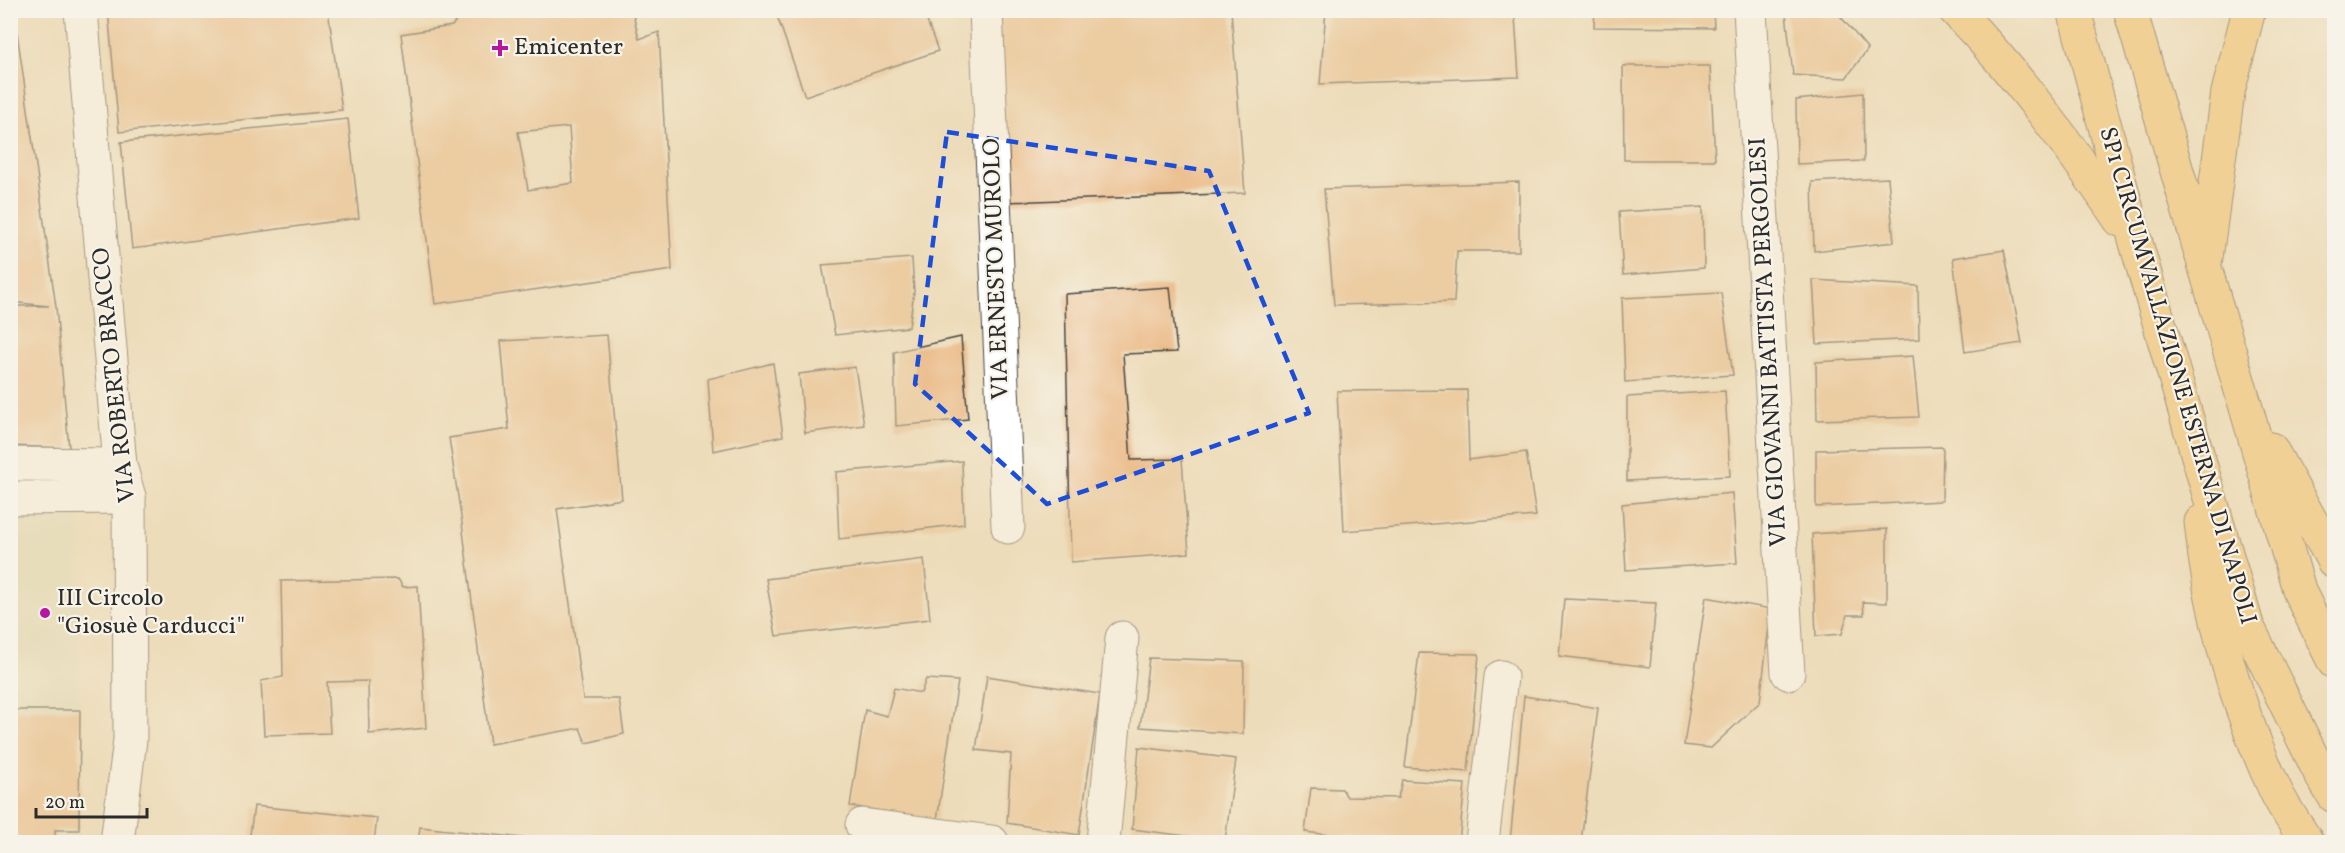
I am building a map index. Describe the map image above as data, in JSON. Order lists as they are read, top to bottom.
{
  "streets": {
    "highway": ["SP1 CIRCUMVALLAZIONE ESTERNA DI NAPOLI"],
    "street": ["VIA ERNESTO MUROLO", "VIA GIOVANNI BATTISTA PERGOLESI", "VIA ROBERTO BRACCO"]
  },
  "places": {
    "health": ["Emicenter"],
    "other": ["III Circolo \"Giosuè Carducci\""]
  },
  "scale_bar": "20 m"
}
